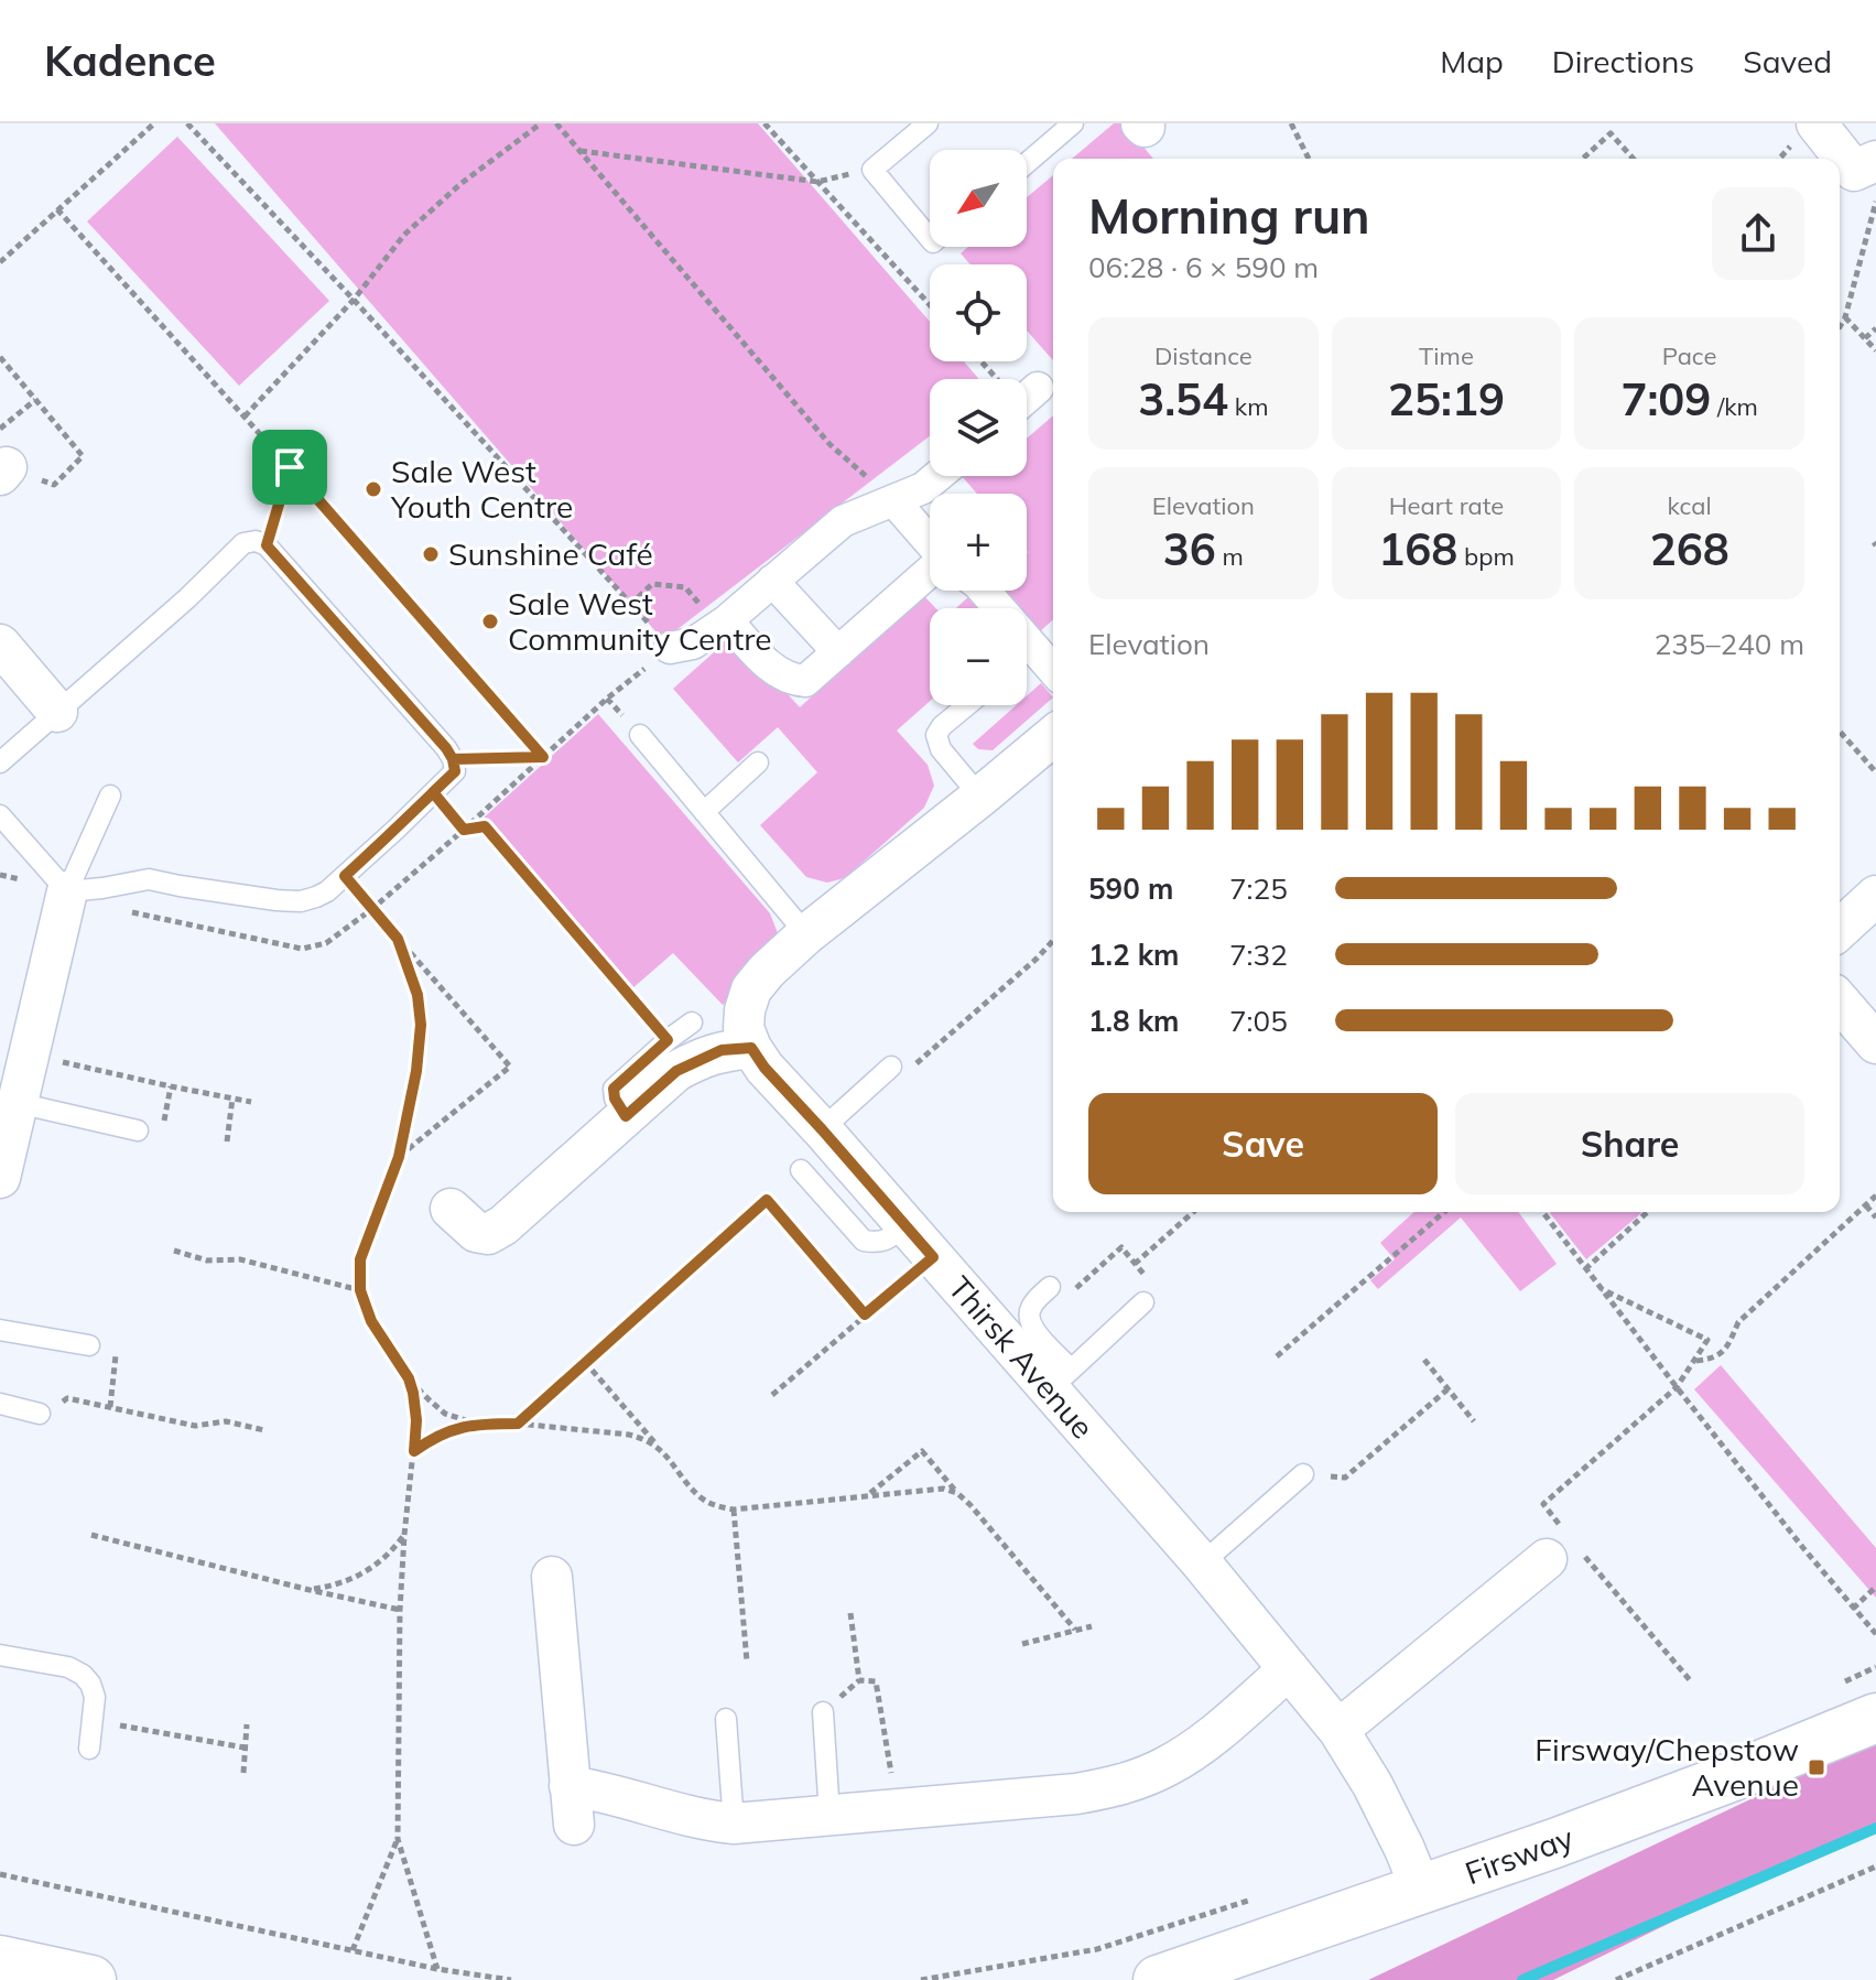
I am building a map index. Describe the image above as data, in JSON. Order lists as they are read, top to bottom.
{
  "streets": {
    "street": ["Thirsk Avenue", "Firsway"]
  },
  "crossings": [
    ["Thirsk Avenue", "Firsway"]
  ],
  "places": {
    "other": ["Sale West Youth Centre", "Sunshine Café", "Sale West Community Centre"],
    "transit": ["Firsway/Chepstow Avenue"]
  },
  "north": "bottom left",
  "page": {
    "header": "Kadence",
    "nav": ["Map", "Directions", "Saved"],
    "map_buttons": ["+", "−"],
    "heading": ["Morning run", "06:28 · 6 × 590 m"],
    "stats": [
      ["Distance", "3.54 km"],
      ["Time", "25:19"],
      ["Pace", "7:09 /km"],
      ["Elevation", "36 m"],
      ["Heart rate", "168 bpm"],
      ["kcal", "268"]
    ],
    "chart": ["Elevation", "235–240 m"],
    "list": [
      {
        "name": "590 m",
        "note": "7:25"
      },
      {
        "name": "1.2 km",
        "note": "7:32"
      },
      {
        "name": "1.8 km",
        "note": "7:05"
      }
    ],
    "buttons": ["Save", "Share"]
  }
}
